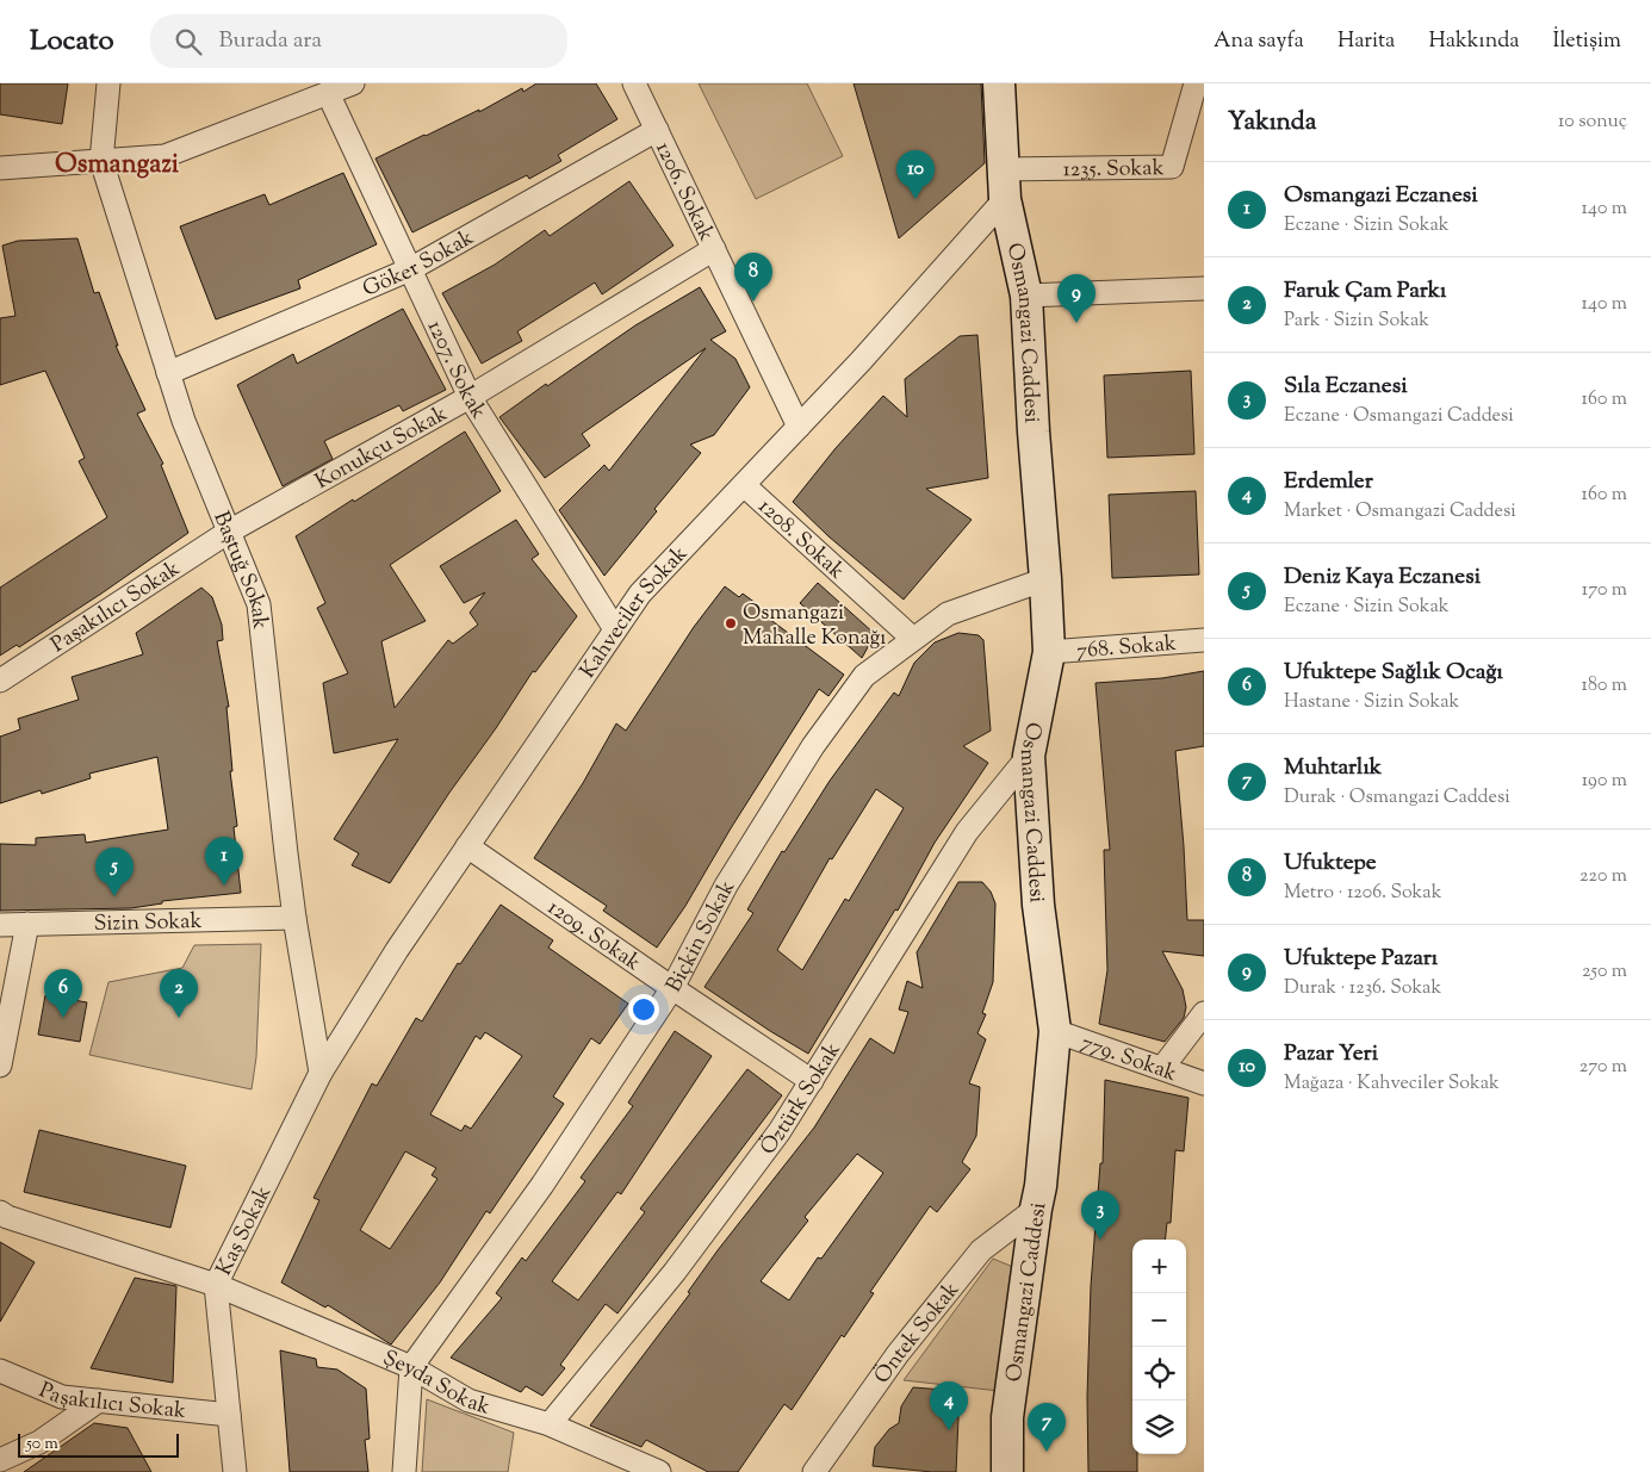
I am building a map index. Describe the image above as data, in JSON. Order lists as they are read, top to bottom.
{
  "streets": {
    "main road": ["Osmangazi Caddesi"],
    "street": [
      "1235. Sokak",
      "1206. Sokak",
      "Göker Sokak",
      "1207. Sokak",
      "Konukçu Sokak",
      "1208. Sokak",
      "Baştuğ Sokak",
      "Paşakılıcı Sokak",
      "Kahveciler Sokak",
      "768. Sokak",
      "Sizin Sokak",
      "1209. Sokak",
      "Biçkin Sokak",
      "779. Sokak",
      "Öztürk Sokak",
      "Kaş Sokak",
      "Öntek Sokak",
      "Şeyda Sokak"
    ]
  },
  "crossings": [
    ["1235. Sokak", "Osmangazi Caddesi"],
    ["1235. Sokak", "Kahveciler Sokak"],
    ["1206. Sokak", "Göker Sokak"],
    ["1206. Sokak", "Konukçu Sokak"],
    ["1206. Sokak", "Kahveciler Sokak"],
    ["Göker Sokak", "1207. Sokak"],
    ["Göker Sokak", "Baştuğ Sokak"],
    ["Osmangazi Caddesi", "Kahveciler Sokak"],
    ["Osmangazi Caddesi", "768. Sokak"],
    ["Osmangazi Caddesi", "Biçkin Sokak"],
    ["Osmangazi Caddesi", "779. Sokak"],
    ["Osmangazi Caddesi", "Öztürk Sokak"],
    ["Osmangazi Caddesi", "Öntek Sokak"],
    ["1207. Sokak", "Konukçu Sokak"],
    ["1207. Sokak", "Kahveciler Sokak"],
    ["Konukçu Sokak", "Baştuğ Sokak"],
    ["Konukçu Sokak", "Paşakılıcı Sokak"],
    ["1208. Sokak", "Kahveciler Sokak"],
    ["1208. Sokak", "Biçkin Sokak"],
    ["Baştuğ Sokak", "Paşakılıcı Sokak"],
    ["Baştuğ Sokak", "Kahveciler Sokak"],
    ["Baştuğ Sokak", "Sizin Sokak"],
    ["Baştuğ Sokak", "Kaş Sokak"],
    ["Paşakılıcı Sokak", "Kaş Sokak"],
    ["Kahveciler Sokak", "1209. Sokak"],
    ["Kahveciler Sokak", "Kaş Sokak"],
    ["1209. Sokak", "Biçkin Sokak"],
    ["1209. Sokak", "Öztürk Sokak"],
    ["Biçkin Sokak", "Şeyda Sokak"],
    ["Öztürk Sokak", "Şeyda Sokak"],
    ["Kaş Sokak", "Şeyda Sokak"]
  ],
  "districts": ["Osmangazi"],
  "places": ["Osmangazi Mahalle Konağı"],
  "scale_bar": "50 m",
  "page": {
    "header": "Locato",
    "search": "Burada ara",
    "nav": [
      "Ana sayfa",
      "Harita",
      "Hakkında",
      "İletişim"
    ],
    "heading": ["Yakında", "10 sonuç"],
    "pins": [
      "10",
      "8",
      "9",
      "1",
      "5",
      "2",
      "6",
      "3",
      "4",
      "7"
    ],
    "list": [
      {
        "mark": "1",
        "name": "Osmangazi Eczanesi",
        "note": "Eczane · Sizin Sokak",
        "value": "140 m"
      },
      {
        "mark": "2",
        "name": "Faruk Çam Parkı",
        "note": "Park · Sizin Sokak",
        "value": "140 m"
      },
      {
        "mark": "3",
        "name": "Sıla Eczanesi",
        "note": "Eczane · Osmangazi Caddesi",
        "value": "160 m"
      },
      {
        "mark": "4",
        "name": "Erdemler",
        "note": "Market · Osmangazi Caddesi",
        "value": "160 m"
      },
      {
        "mark": "5",
        "name": "Deniz Kaya Eczanesi",
        "note": "Eczane · Sizin Sokak",
        "value": "170 m"
      },
      {
        "mark": "6",
        "name": "Ufuktepe Sağlık Ocağı",
        "note": "Hastane · Sizin Sokak",
        "value": "180 m"
      },
      {
        "mark": "7",
        "name": "Muhtarlık",
        "note": "Durak · Osmangazi Caddesi",
        "value": "190 m"
      },
      {
        "mark": "8",
        "name": "Ufuktepe",
        "note": "Metro · 1206. Sokak",
        "value": "220 m"
      },
      {
        "mark": "9",
        "name": "Ufuktepe Pazarı",
        "note": "Durak · 1236. Sokak",
        "value": "250 m"
      },
      {
        "mark": "10",
        "name": "Pazar Yeri",
        "note": "Mağaza · Kahveciler Sokak",
        "value": "270 m"
      }
    ],
    "map_buttons": ["+", "−"],
    "scale": "50 m"
  }
}
